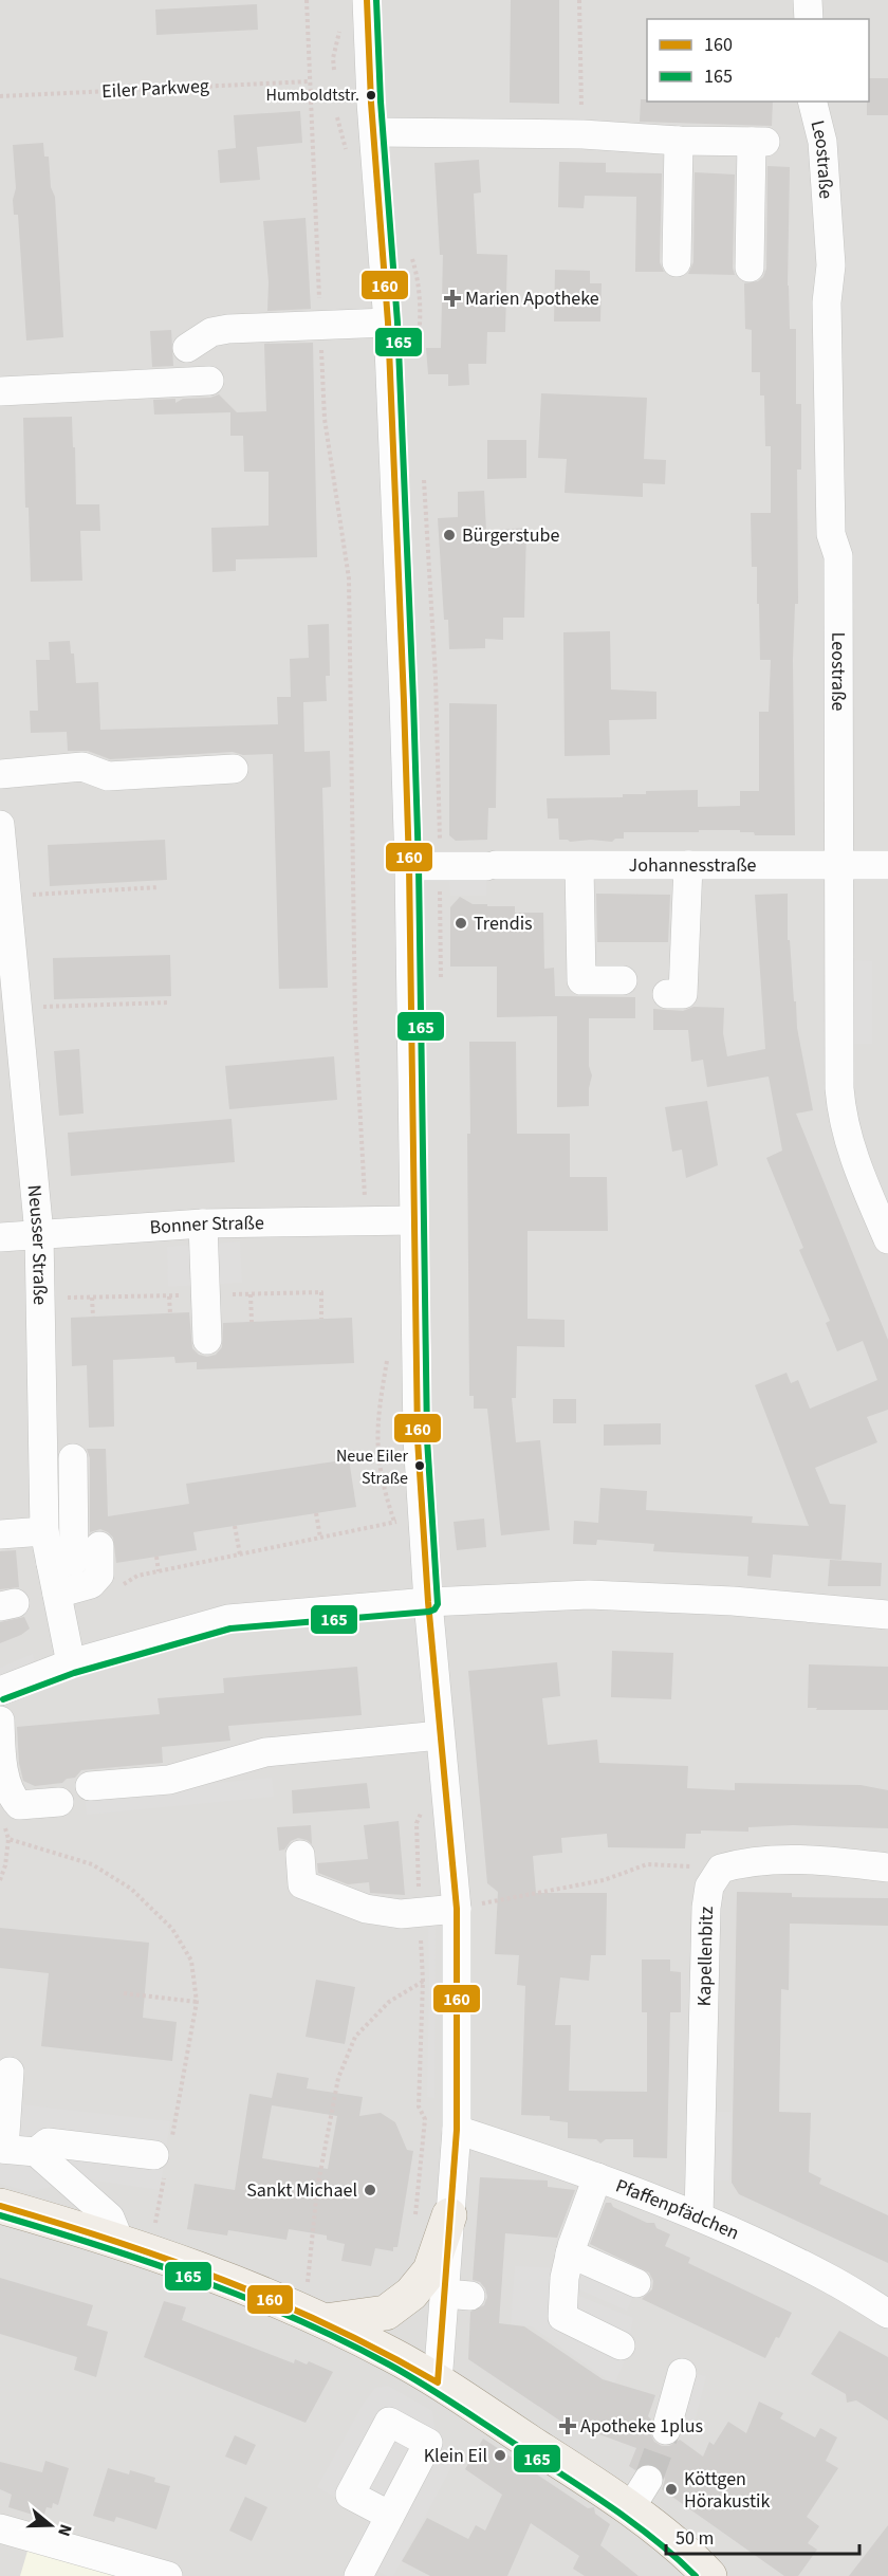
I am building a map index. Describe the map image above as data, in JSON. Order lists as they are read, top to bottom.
{
  "streets": {
    "street": [
      "Leostraße",
      "Johannesstraße",
      "Bonner Straße",
      "Neusser Straße",
      "Kapellenbitz",
      "Pfaffenpfädchen"
    ],
    "path": ["Eiler Parkweg"]
  },
  "crossings": [
    ["Leostraße", "Johannesstraße"],
    ["Bonner Straße", "Neusser Straße"],
    ["Kapellenbitz", "Pfaffenpfädchen"]
  ],
  "places": {
    "other": [
      "Humboldtstr.",
      "Bürgerstube",
      "Trendis",
      "Neue Eiler Straße",
      "Sankt Michael",
      "Klein Eil",
      "Köttgen Hörakustik"
    ],
    "health": ["Marien Apotheke", "Apotheke 1plus"]
  },
  "lines": ["transit line 160", "transit line 165"],
  "legend": ["160", "165"],
  "scale_bar": "50 m",
  "north": "right"
}
